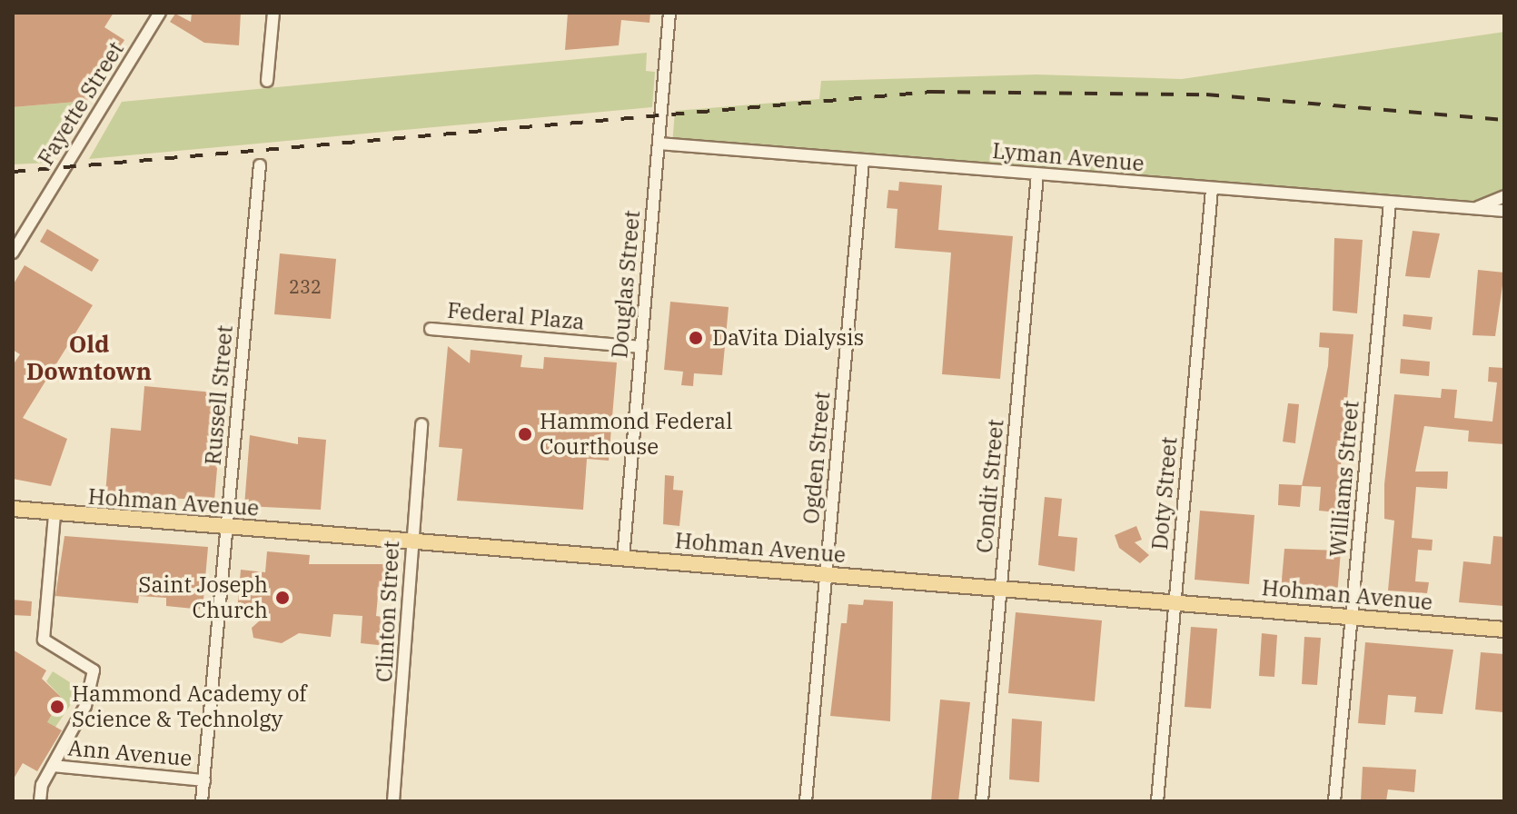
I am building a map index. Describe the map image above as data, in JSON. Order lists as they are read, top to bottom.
{
  "streets": {
    "main road": ["Hohman Avenue"],
    "street": [
      "Fayette Street",
      "Lyman Avenue",
      "Douglas Street",
      "Federal Plaza",
      "Russell Street",
      "Ogden Street",
      "Williams Street",
      "Condit Street",
      "Doty Street",
      "Clinton Street",
      "Ann Avenue"
    ]
  },
  "crossings": [
    ["Lyman Avenue", "Douglas Street"],
    ["Lyman Avenue", "Ogden Street"],
    ["Lyman Avenue", "Williams Street"],
    ["Lyman Avenue", "Condit Street"],
    ["Lyman Avenue", "Doty Street"],
    ["Douglas Street", "Federal Plaza"],
    ["Douglas Street", "Hohman Avenue"],
    ["Russell Street", "Hohman Avenue"],
    ["Russell Street", "Ann Avenue"],
    ["Ogden Street", "Hohman Avenue"],
    ["Williams Street", "Hohman Avenue"],
    ["Condit Street", "Hohman Avenue"],
    ["Doty Street", "Hohman Avenue"],
    ["Hohman Avenue", "Clinton Street"]
  ],
  "districts": ["Old Downtown"],
  "places": [
    "DaVita Dialysis",
    "Hammond Federal Courthouse",
    "Saint Joseph Church",
    "Hammond Academy of Science & Technolgy"
  ],
  "house_numbers": ["232"]
}
